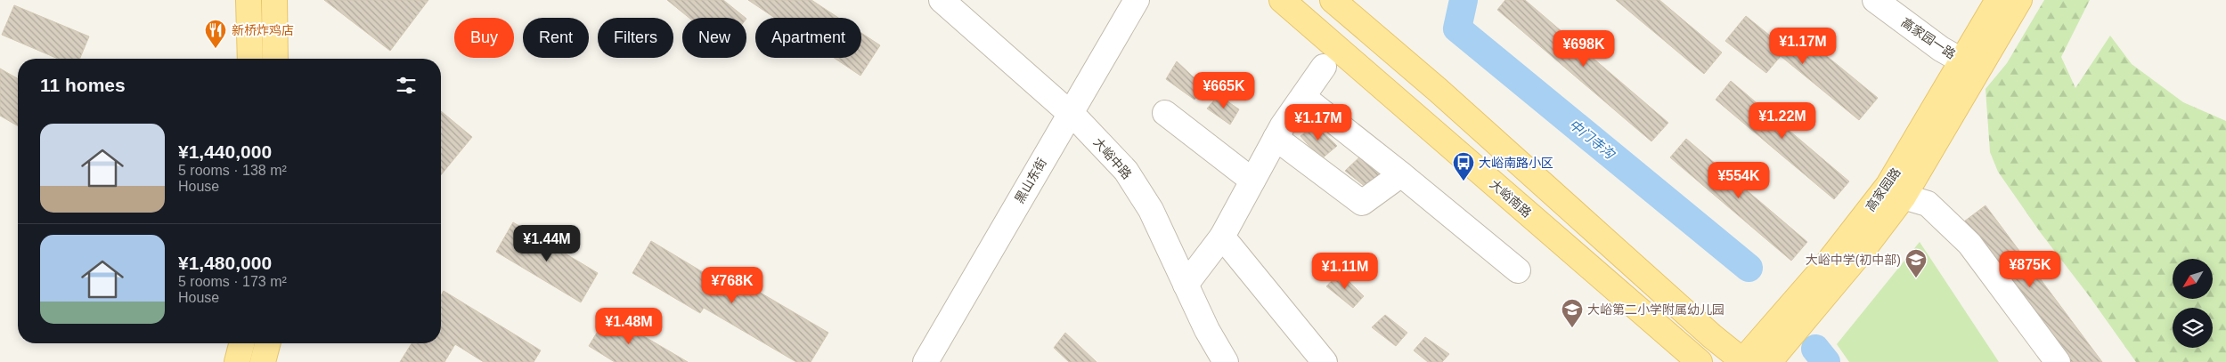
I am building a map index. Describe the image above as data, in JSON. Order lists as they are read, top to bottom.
{
  "streets": {
    "main road": ["高家园路", "大峪南路"],
    "street": ["高家园一路", "大峪中路", "黑山东街"]
  },
  "crossings": [
    ["高家园一路", "高家园路"],
    ["大峪中路", "黑山东街"]
  ],
  "water": ["中门寺沟"],
  "places": {
    "restaurant": ["新桥炸鸡店"],
    "bus stop": ["大峪南路小区"],
    "school or university": ["大峪中学(初中部)", "大峪第二小学附属幼儿园"]
  },
  "north": "bottom left",
  "page": {
    "chip": [
      "Buy",
      "Rent",
      "Filters",
      "New",
      "Apartment"
    ],
    "price": [
      "¥1.17M",
      "¥698K",
      "¥665K",
      "¥1.22M",
      "¥1.17M",
      "¥554K",
      "¥1.44M",
      "¥875K",
      "¥1.11M",
      "¥768K",
      "¥1.48M"
    ],
    "heading": "11 homes",
    "list": [
      {
        "name": "¥1,440,000",
        "note": "5 rooms · 138 m² · House"
      },
      {
        "name": "¥1,480,000",
        "note": "5 rooms · 173 m² · House"
      }
    ]
  }
}
